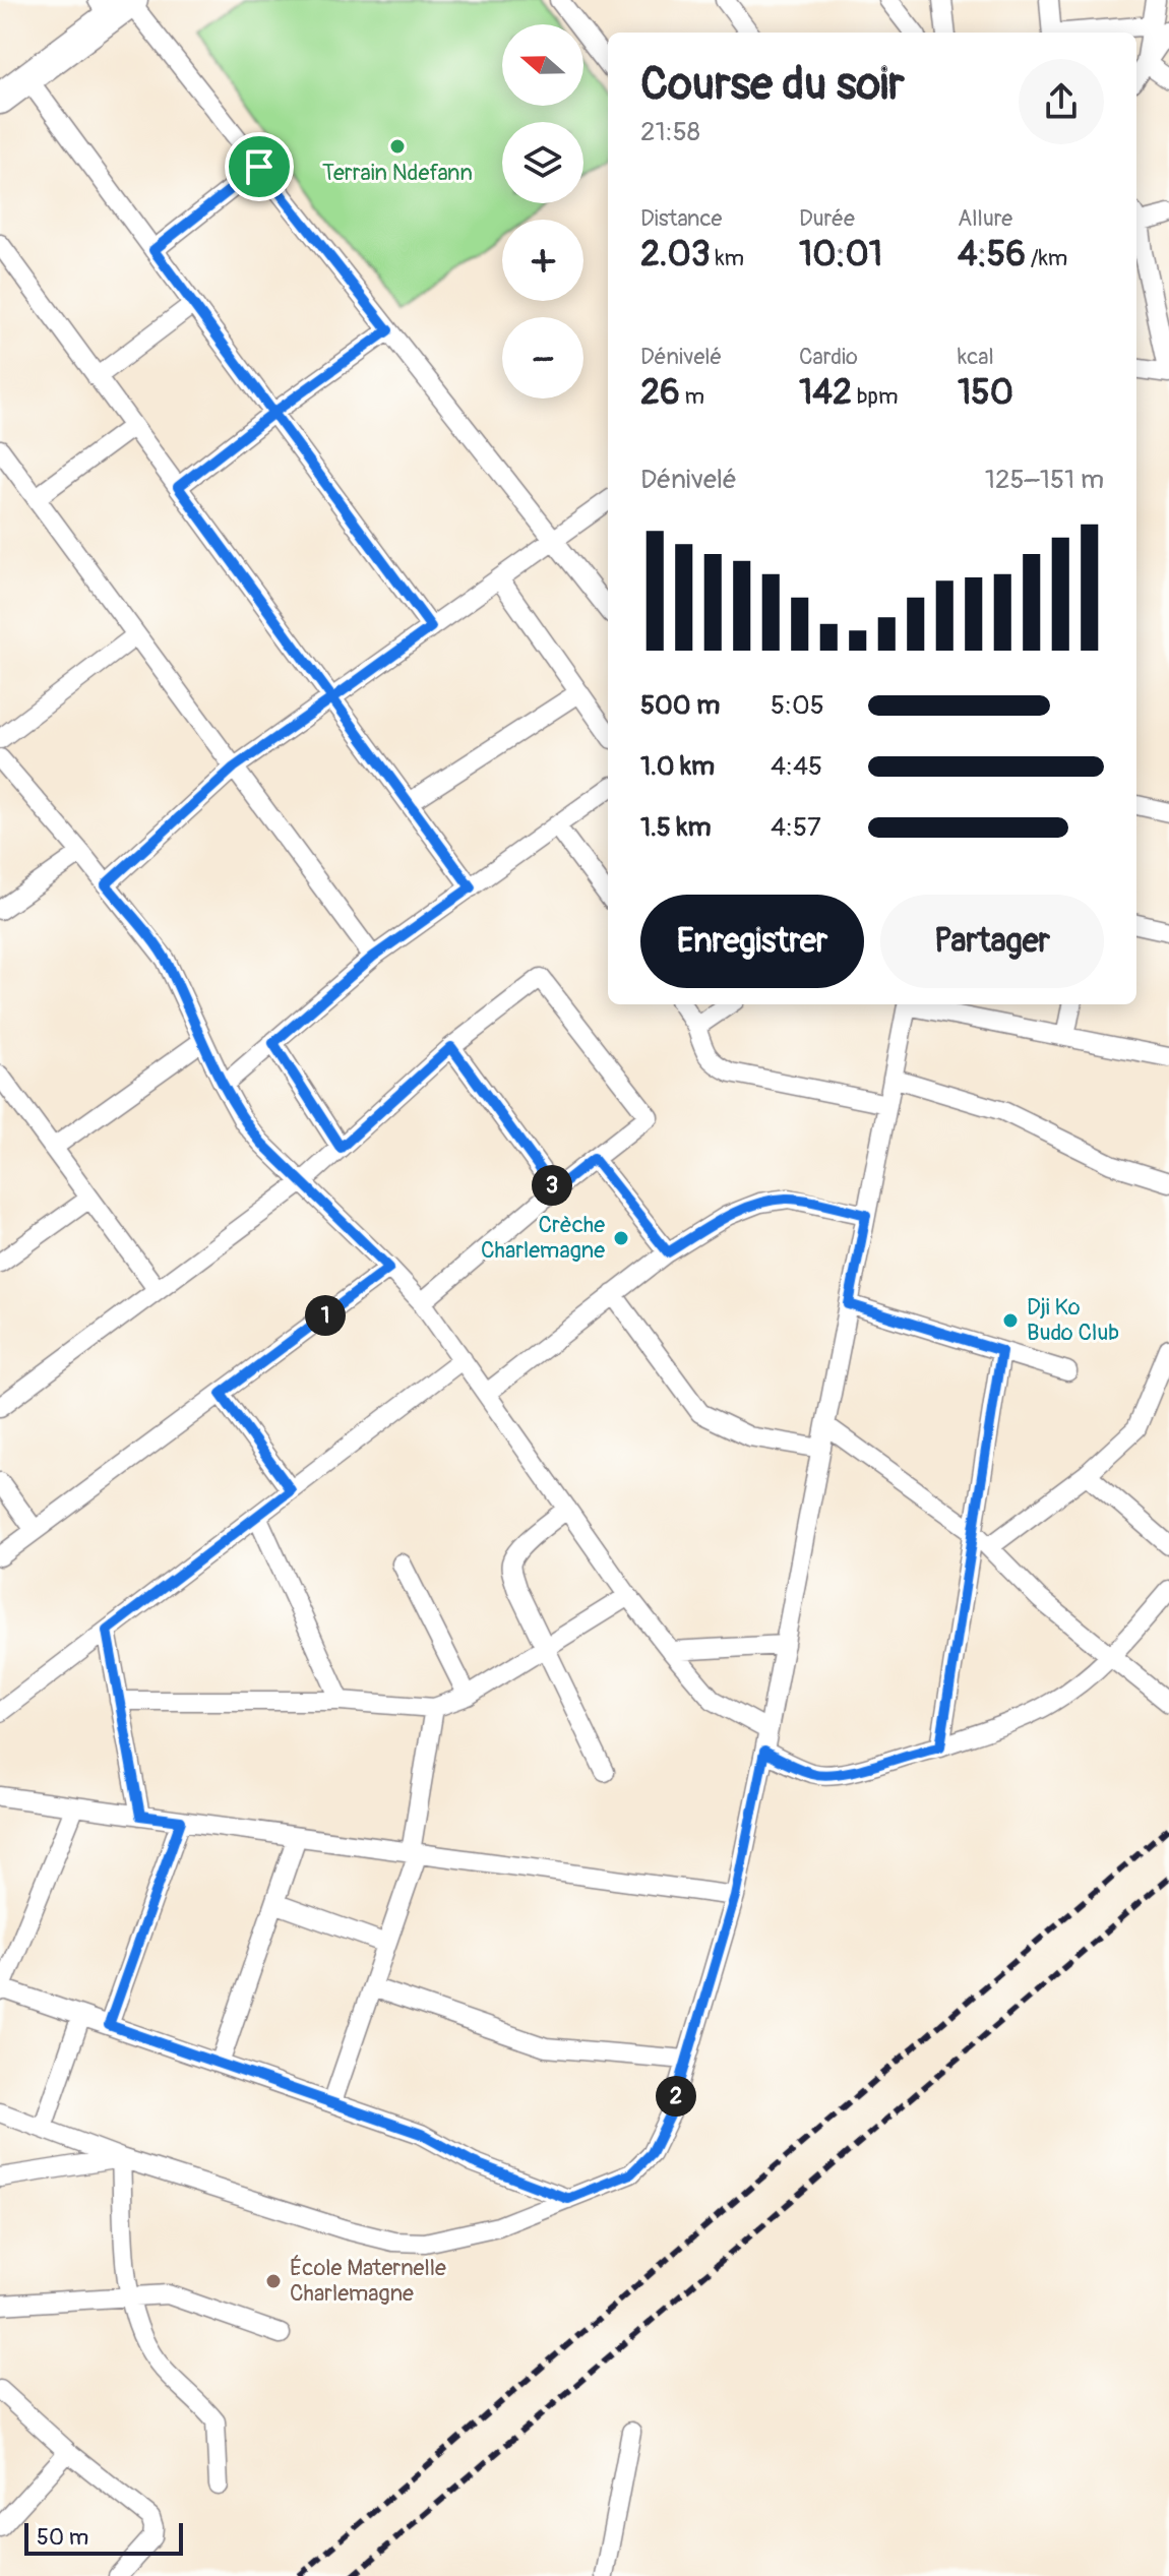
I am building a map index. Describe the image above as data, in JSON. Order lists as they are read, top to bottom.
{
  "places": [
    "Terrain Ndefann",
    "Crèche Charlemagne",
    "Dji Ko Budo Club",
    "École Maternelle Charlemagne"
  ],
  "scale_bar": "50 m",
  "north": "left",
  "page": {
    "map_buttons": ["+", "−"],
    "heading": ["Course du soir", "21:58"],
    "stats": [
      ["Distance", "2.03 km"],
      ["Durée", "10:01"],
      ["Allure", "4:56 /km"],
      ["Dénivelé", "26 m"],
      ["Cardio", "142 bpm"],
      ["kcal", "150"]
    ],
    "chart": ["Dénivelé", "125–151 m"],
    "list": [
      {
        "name": "500 m",
        "note": "5:05"
      },
      {
        "name": "1.0 km",
        "note": "4:45"
      },
      {
        "name": "1.5 km",
        "note": "4:57"
      }
    ],
    "buttons": ["Enregistrer", "Partager"],
    "pins": ["3", "1", "2"],
    "scale": "50 m"
  }
}
